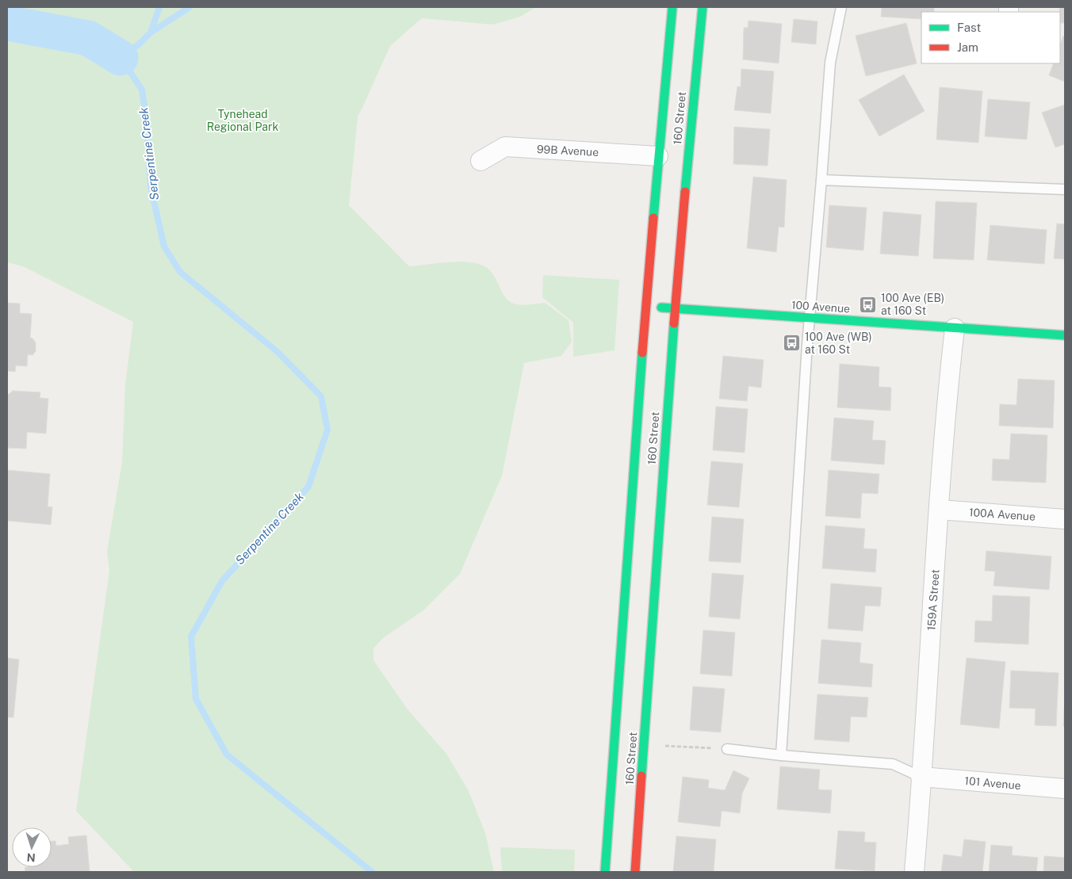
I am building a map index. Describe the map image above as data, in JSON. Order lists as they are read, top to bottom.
{
  "streets": {
    "main road": ["160 Street", "100 Avenue"],
    "street": [
      "99B Avenue",
      "100A Avenue",
      "159A Street",
      "101 Avenue"
    ]
  },
  "crossings": [
    ["160 Street", "99B Avenue"],
    ["160 Street", "100 Avenue"],
    ["100 Avenue", "159A Street"],
    ["100A Avenue", "159A Street"],
    ["159A Street", "101 Avenue"]
  ],
  "water": ["Serpentine Creek"],
  "parks": ["Tynehead Regional Park"],
  "places": {
    "bus stop": ["100 Ave (EB) at 160 St", "100 Ave (WB) at 160 St"]
  },
  "legend": ["Fast", "Jam"],
  "north": "bottom"
}
